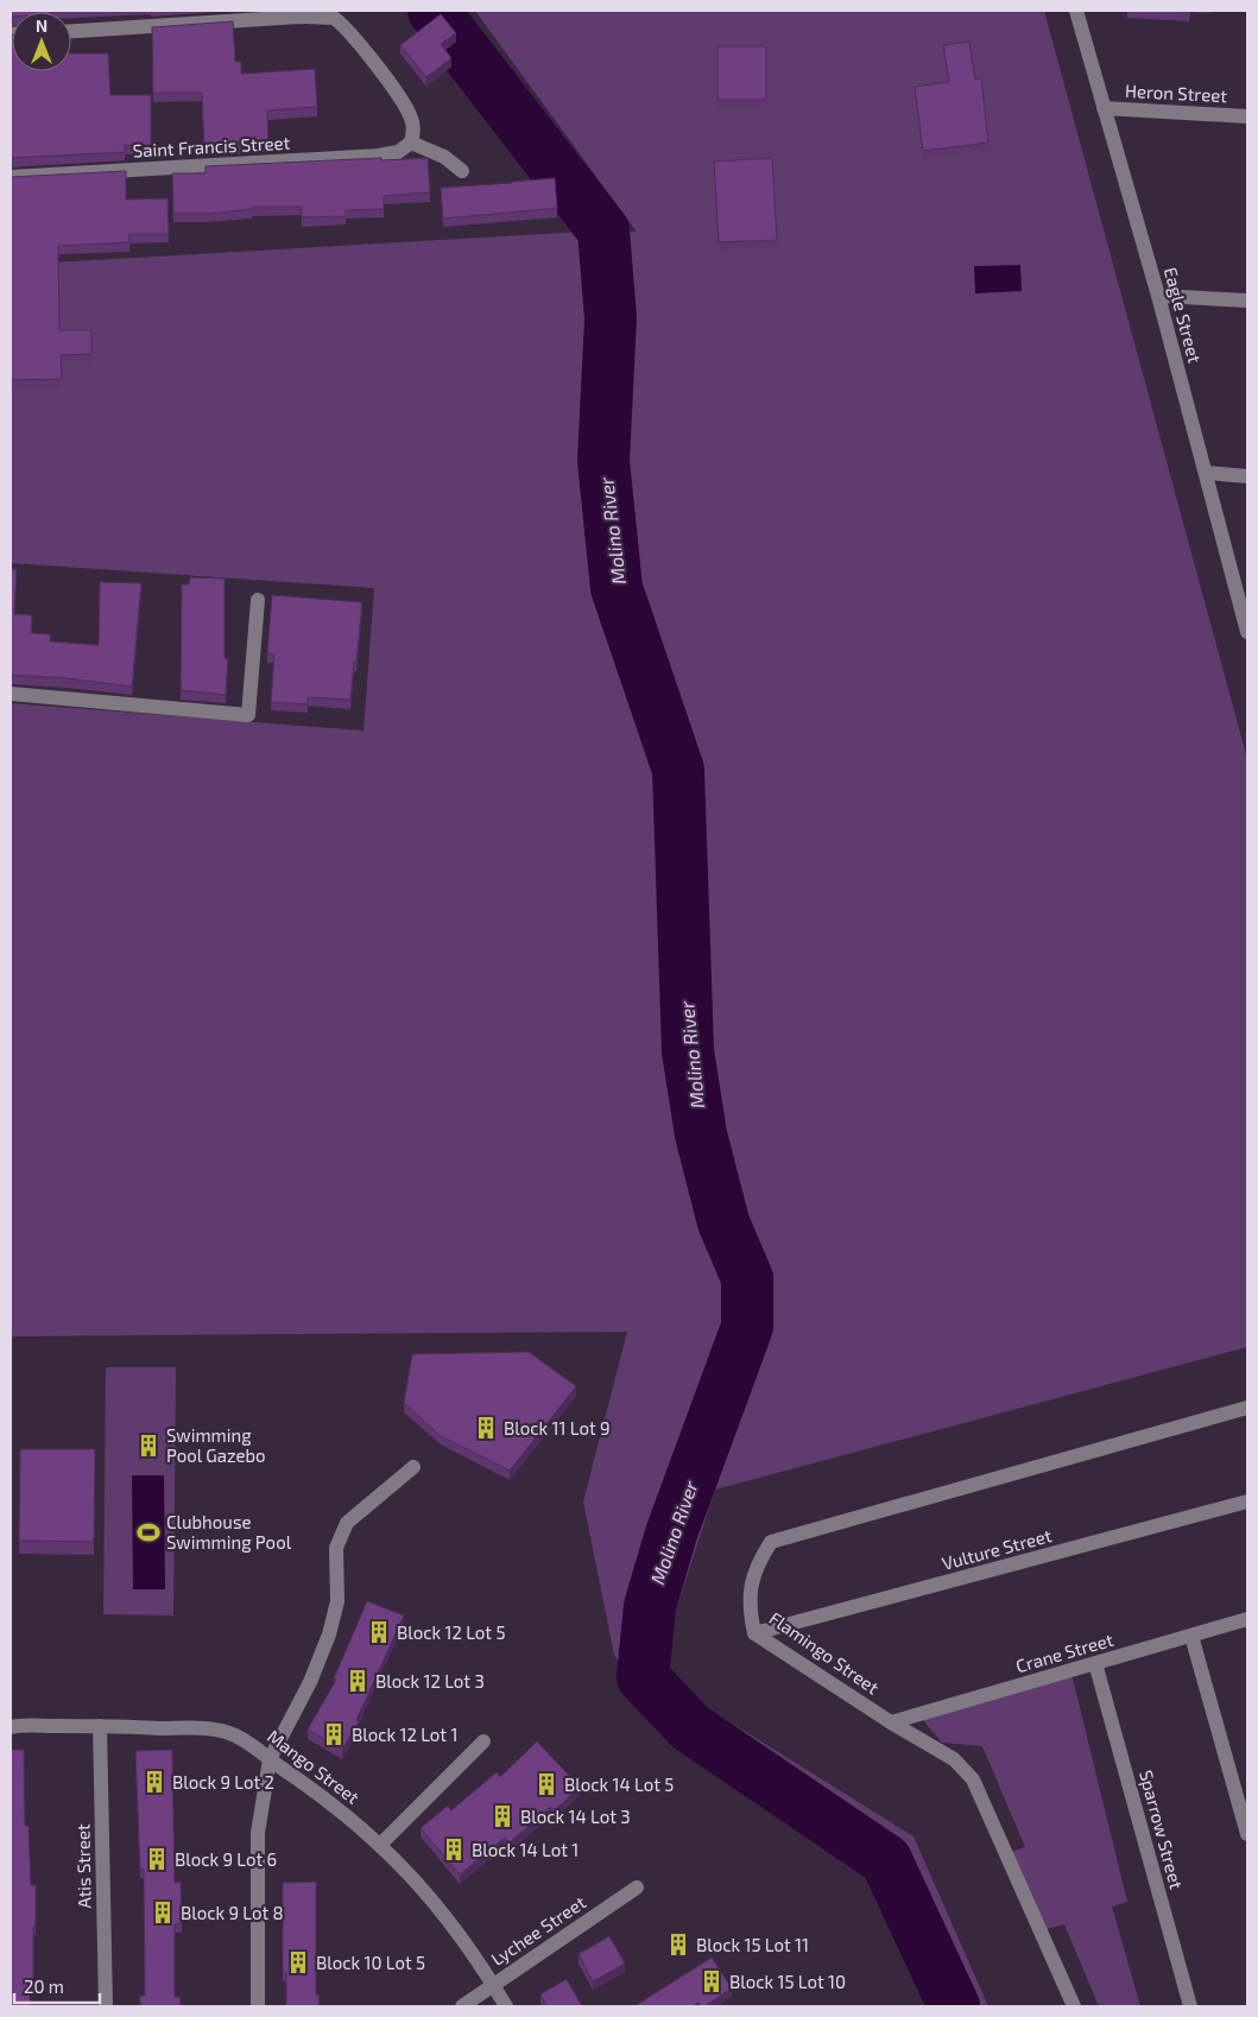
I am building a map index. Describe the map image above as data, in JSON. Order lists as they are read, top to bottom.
{
  "streets": {
    "street": [
      "Heron Street",
      "Saint Francis Street",
      "Eagle Street",
      "Vulture Street",
      "Flamingo Street",
      "Crane Street",
      "Mango Street",
      "Sparrow Street",
      "Atis Street",
      "Lychee Street"
    ]
  },
  "crossings": [
    ["Heron Street", "Eagle Street"],
    ["Vulture Street", "Flamingo Street"],
    ["Flamingo Street", "Crane Street"],
    ["Crane Street", "Sparrow Street"],
    ["Mango Street", "Atis Street"],
    ["Mango Street", "Lychee Street"]
  ],
  "water": ["Molino River"],
  "places": {
    "building": [
      "Block 11 Lot 9",
      "Swimming Pool Gazebo",
      "Block 12 Lot 5",
      "Block 12 Lot 3",
      "Block 12 Lot 1",
      "Block 9 Lot 2",
      "Block 14 Lot 5",
      "Block 14 Lot 3",
      "Block 14 Lot 1",
      "Block 9 Lot 6",
      "Block 9 Lot 8",
      "Block 15 Lot 11",
      "Block 10 Lot 5",
      "Block 15 Lot 10"
    ],
    "sports": ["Clubhouse Swimming Pool"]
  },
  "scale_bar": "20 m",
  "north": "top"
}
